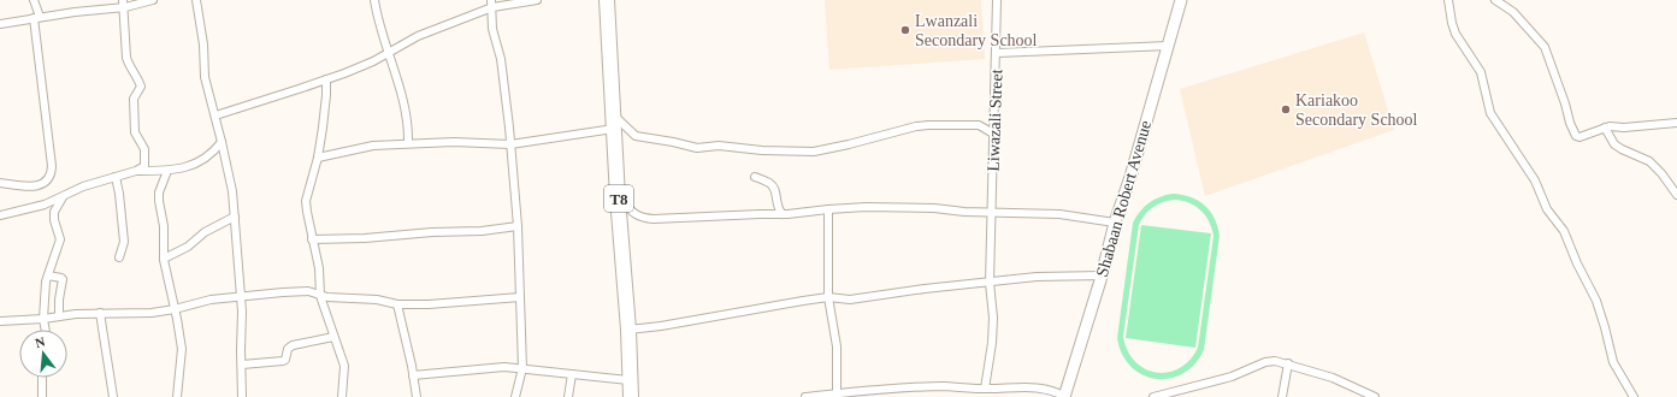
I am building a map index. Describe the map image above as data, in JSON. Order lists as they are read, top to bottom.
{
  "streets": {
    "highway": ["T8"],
    "street": ["Liwazali Street", "Shabaan Robert Avenue"]
  },
  "places": ["Lwanzali Secondary School", "Kariakoo Secondary School"],
  "north": "top"
}
